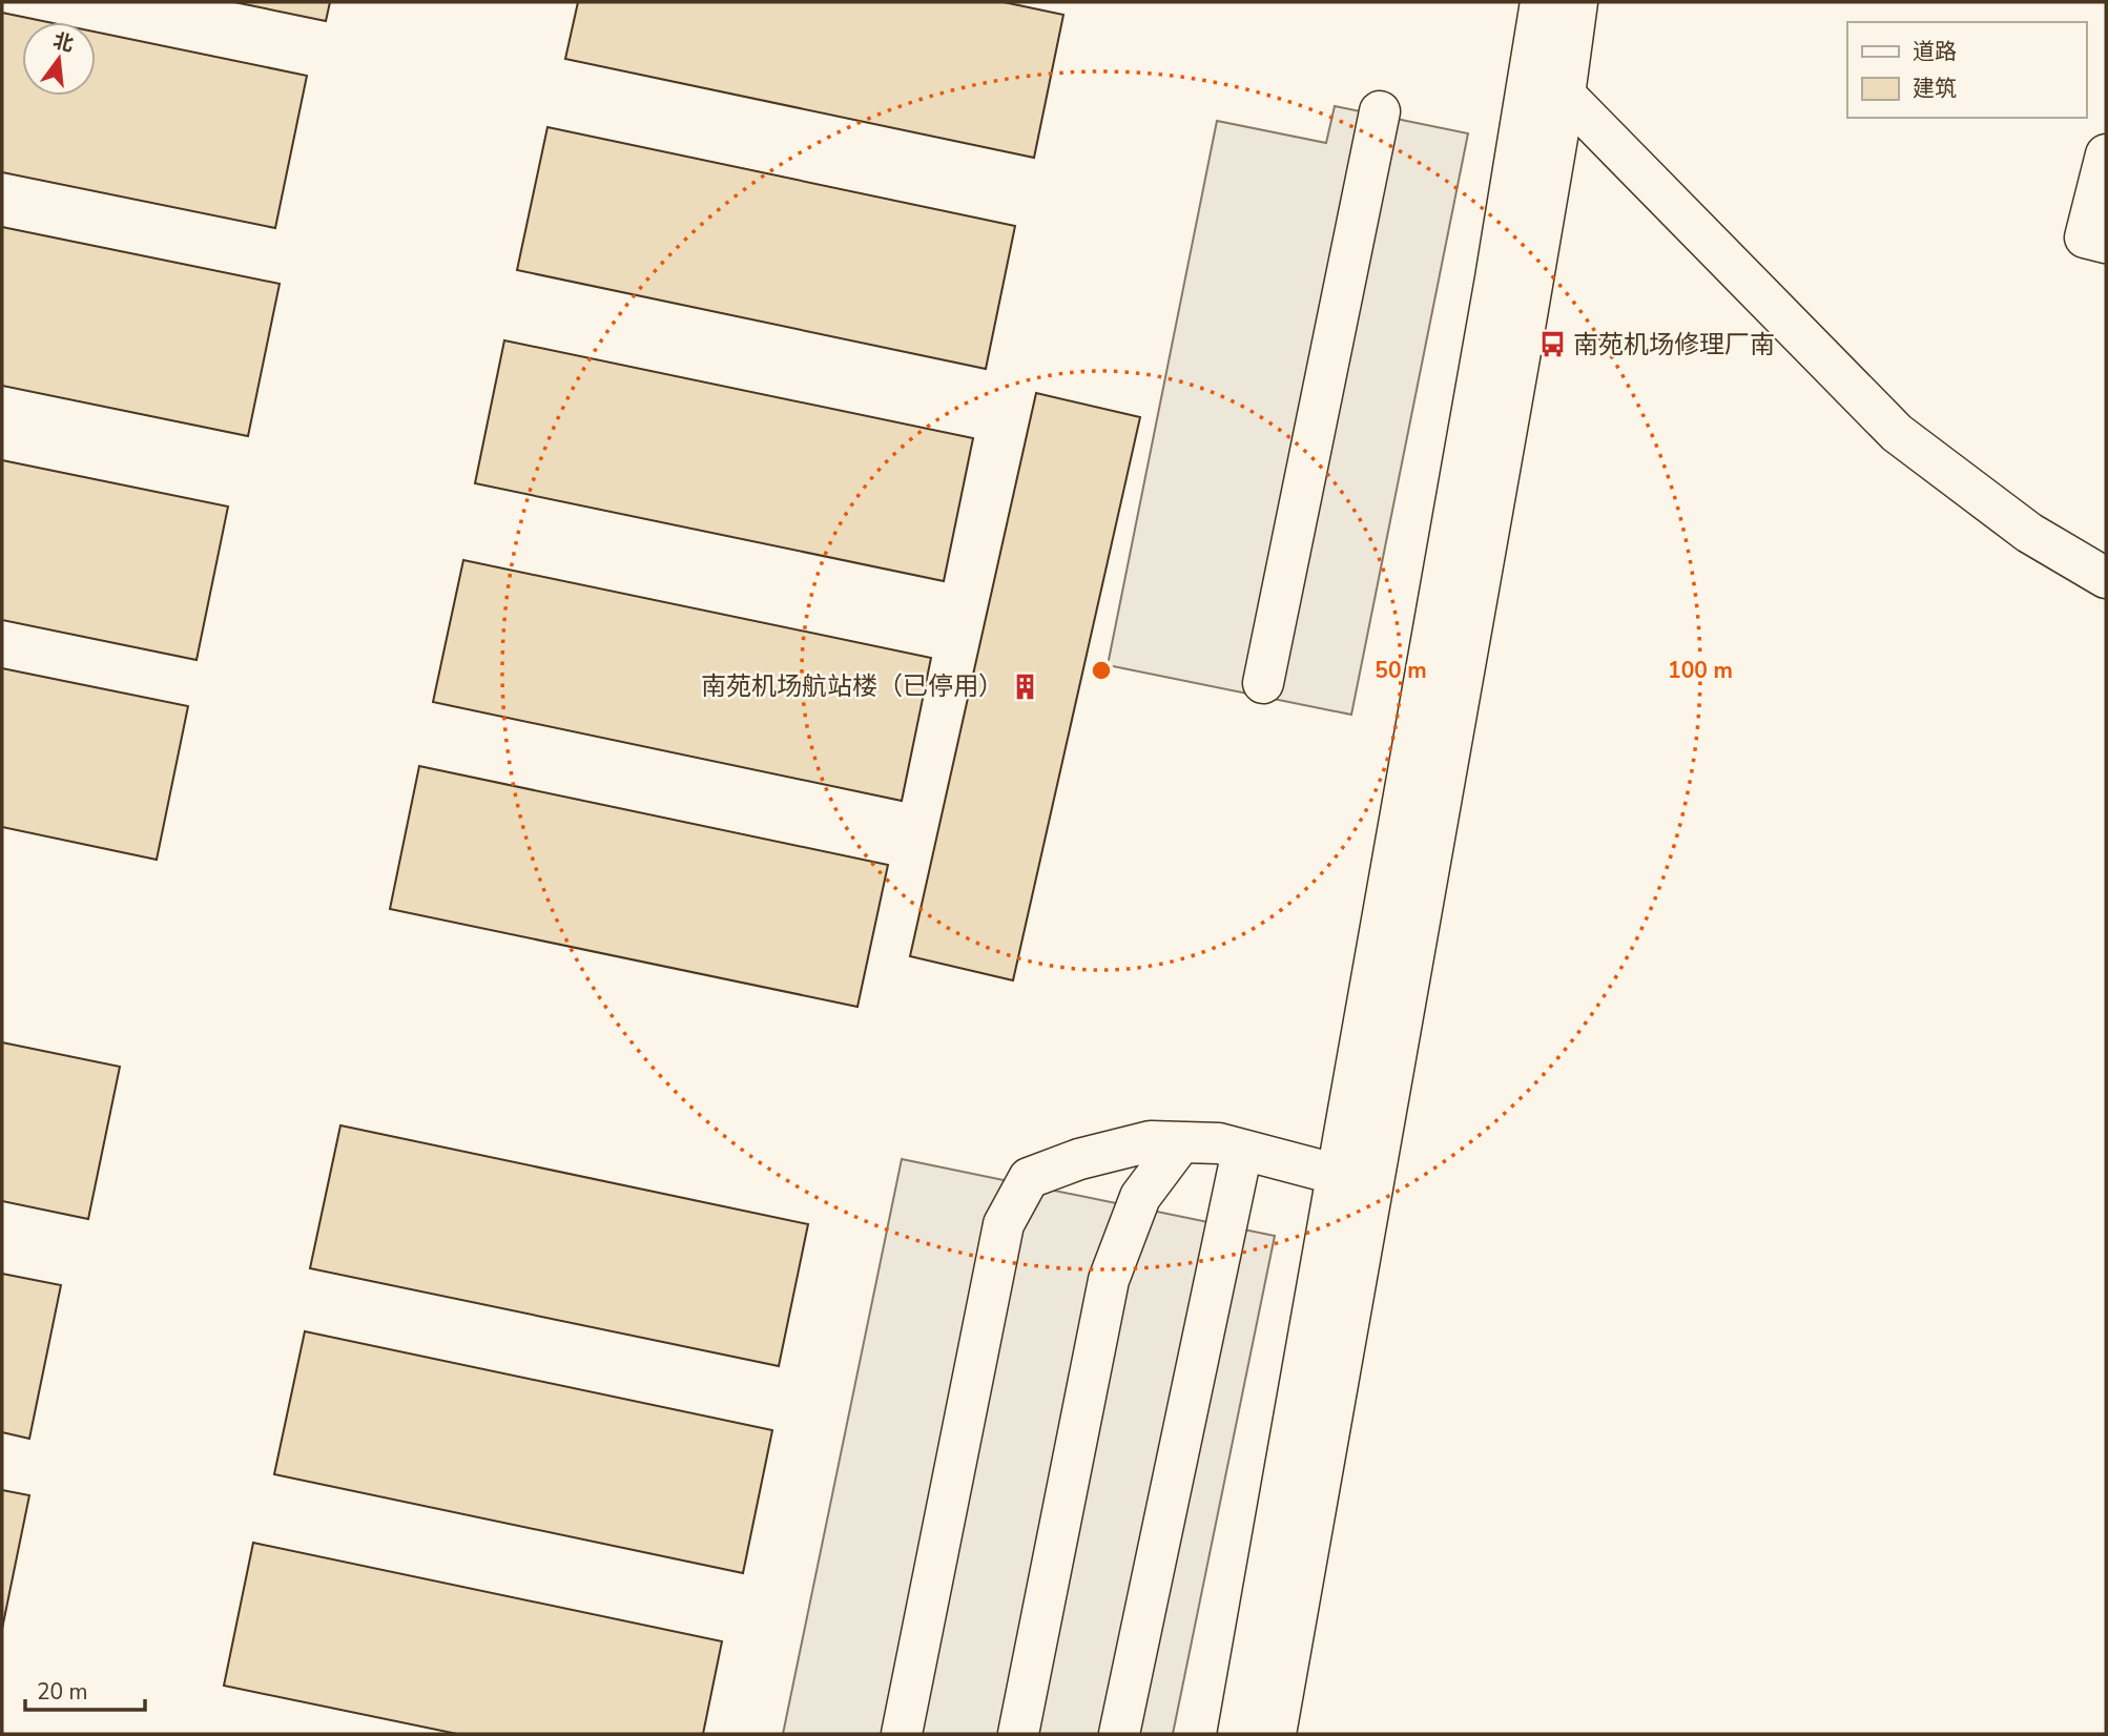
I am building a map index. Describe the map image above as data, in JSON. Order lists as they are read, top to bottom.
{
  "places": {
    "bus stop": ["南苑机场修理厂南"],
    "building": ["南苑机场航站楼（已停用）"]
  },
  "legend": ["道路", "建筑"],
  "scale_bar": "20 m",
  "north": "top",
  "rings": ["50 m", "100 m"]
}
